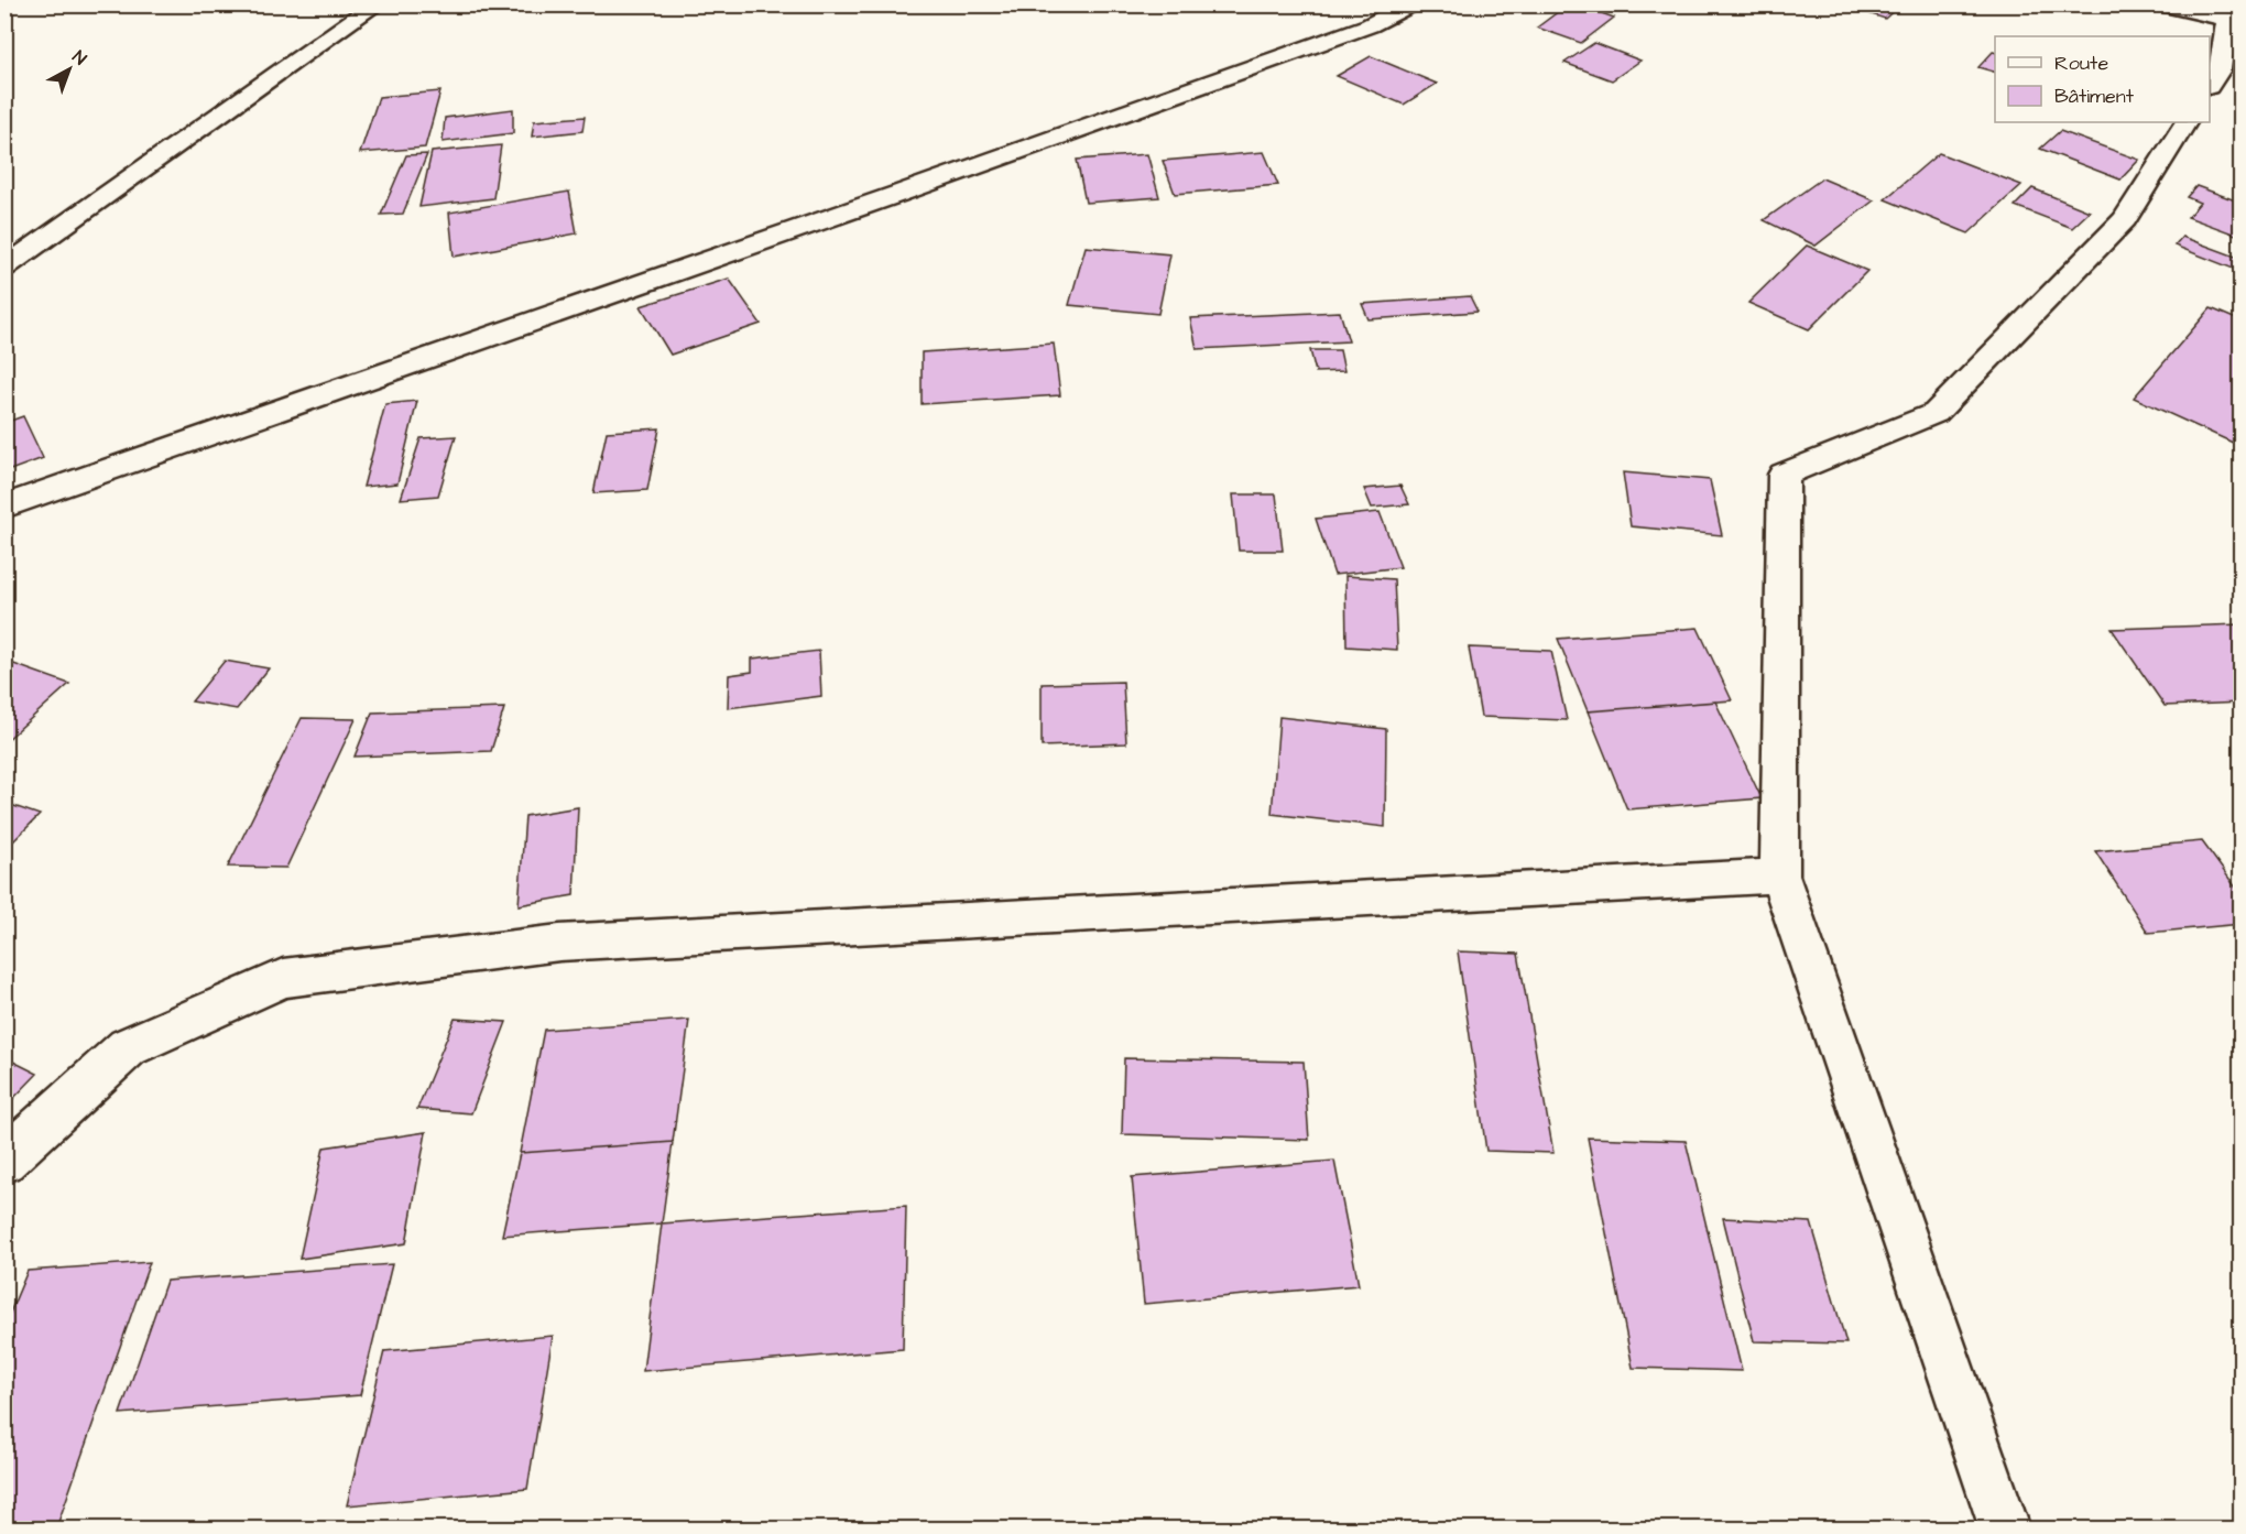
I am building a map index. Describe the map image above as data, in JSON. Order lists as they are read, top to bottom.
{
  "legend": ["Route", "Bâtiment"],
  "north": "top right"
}
